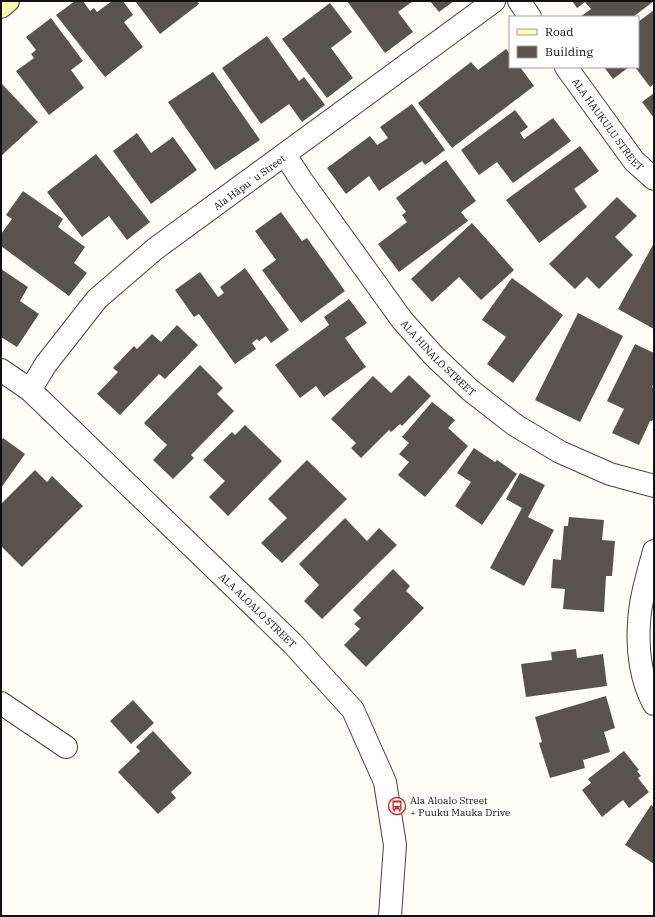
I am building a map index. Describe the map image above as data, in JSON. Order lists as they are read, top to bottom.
{
  "streets": {
    "street": [
      "ALA HAUKULU STREET",
      "Ala Hāpuʻu Street",
      "ALA HINALO STREET",
      "ALA ALOALO STREET"
    ]
  },
  "crossings": [
    ["Ala Hāpuʻu Street", "ALA HINALO STREET"],
    ["Ala Hāpuʻu Street", "ALA ALOALO STREET"]
  ],
  "places": {
    "bus stop": ["Ala Aloalo Street + Puuku Mauka Drive"]
  },
  "legend": ["Road", "Building"]
}
